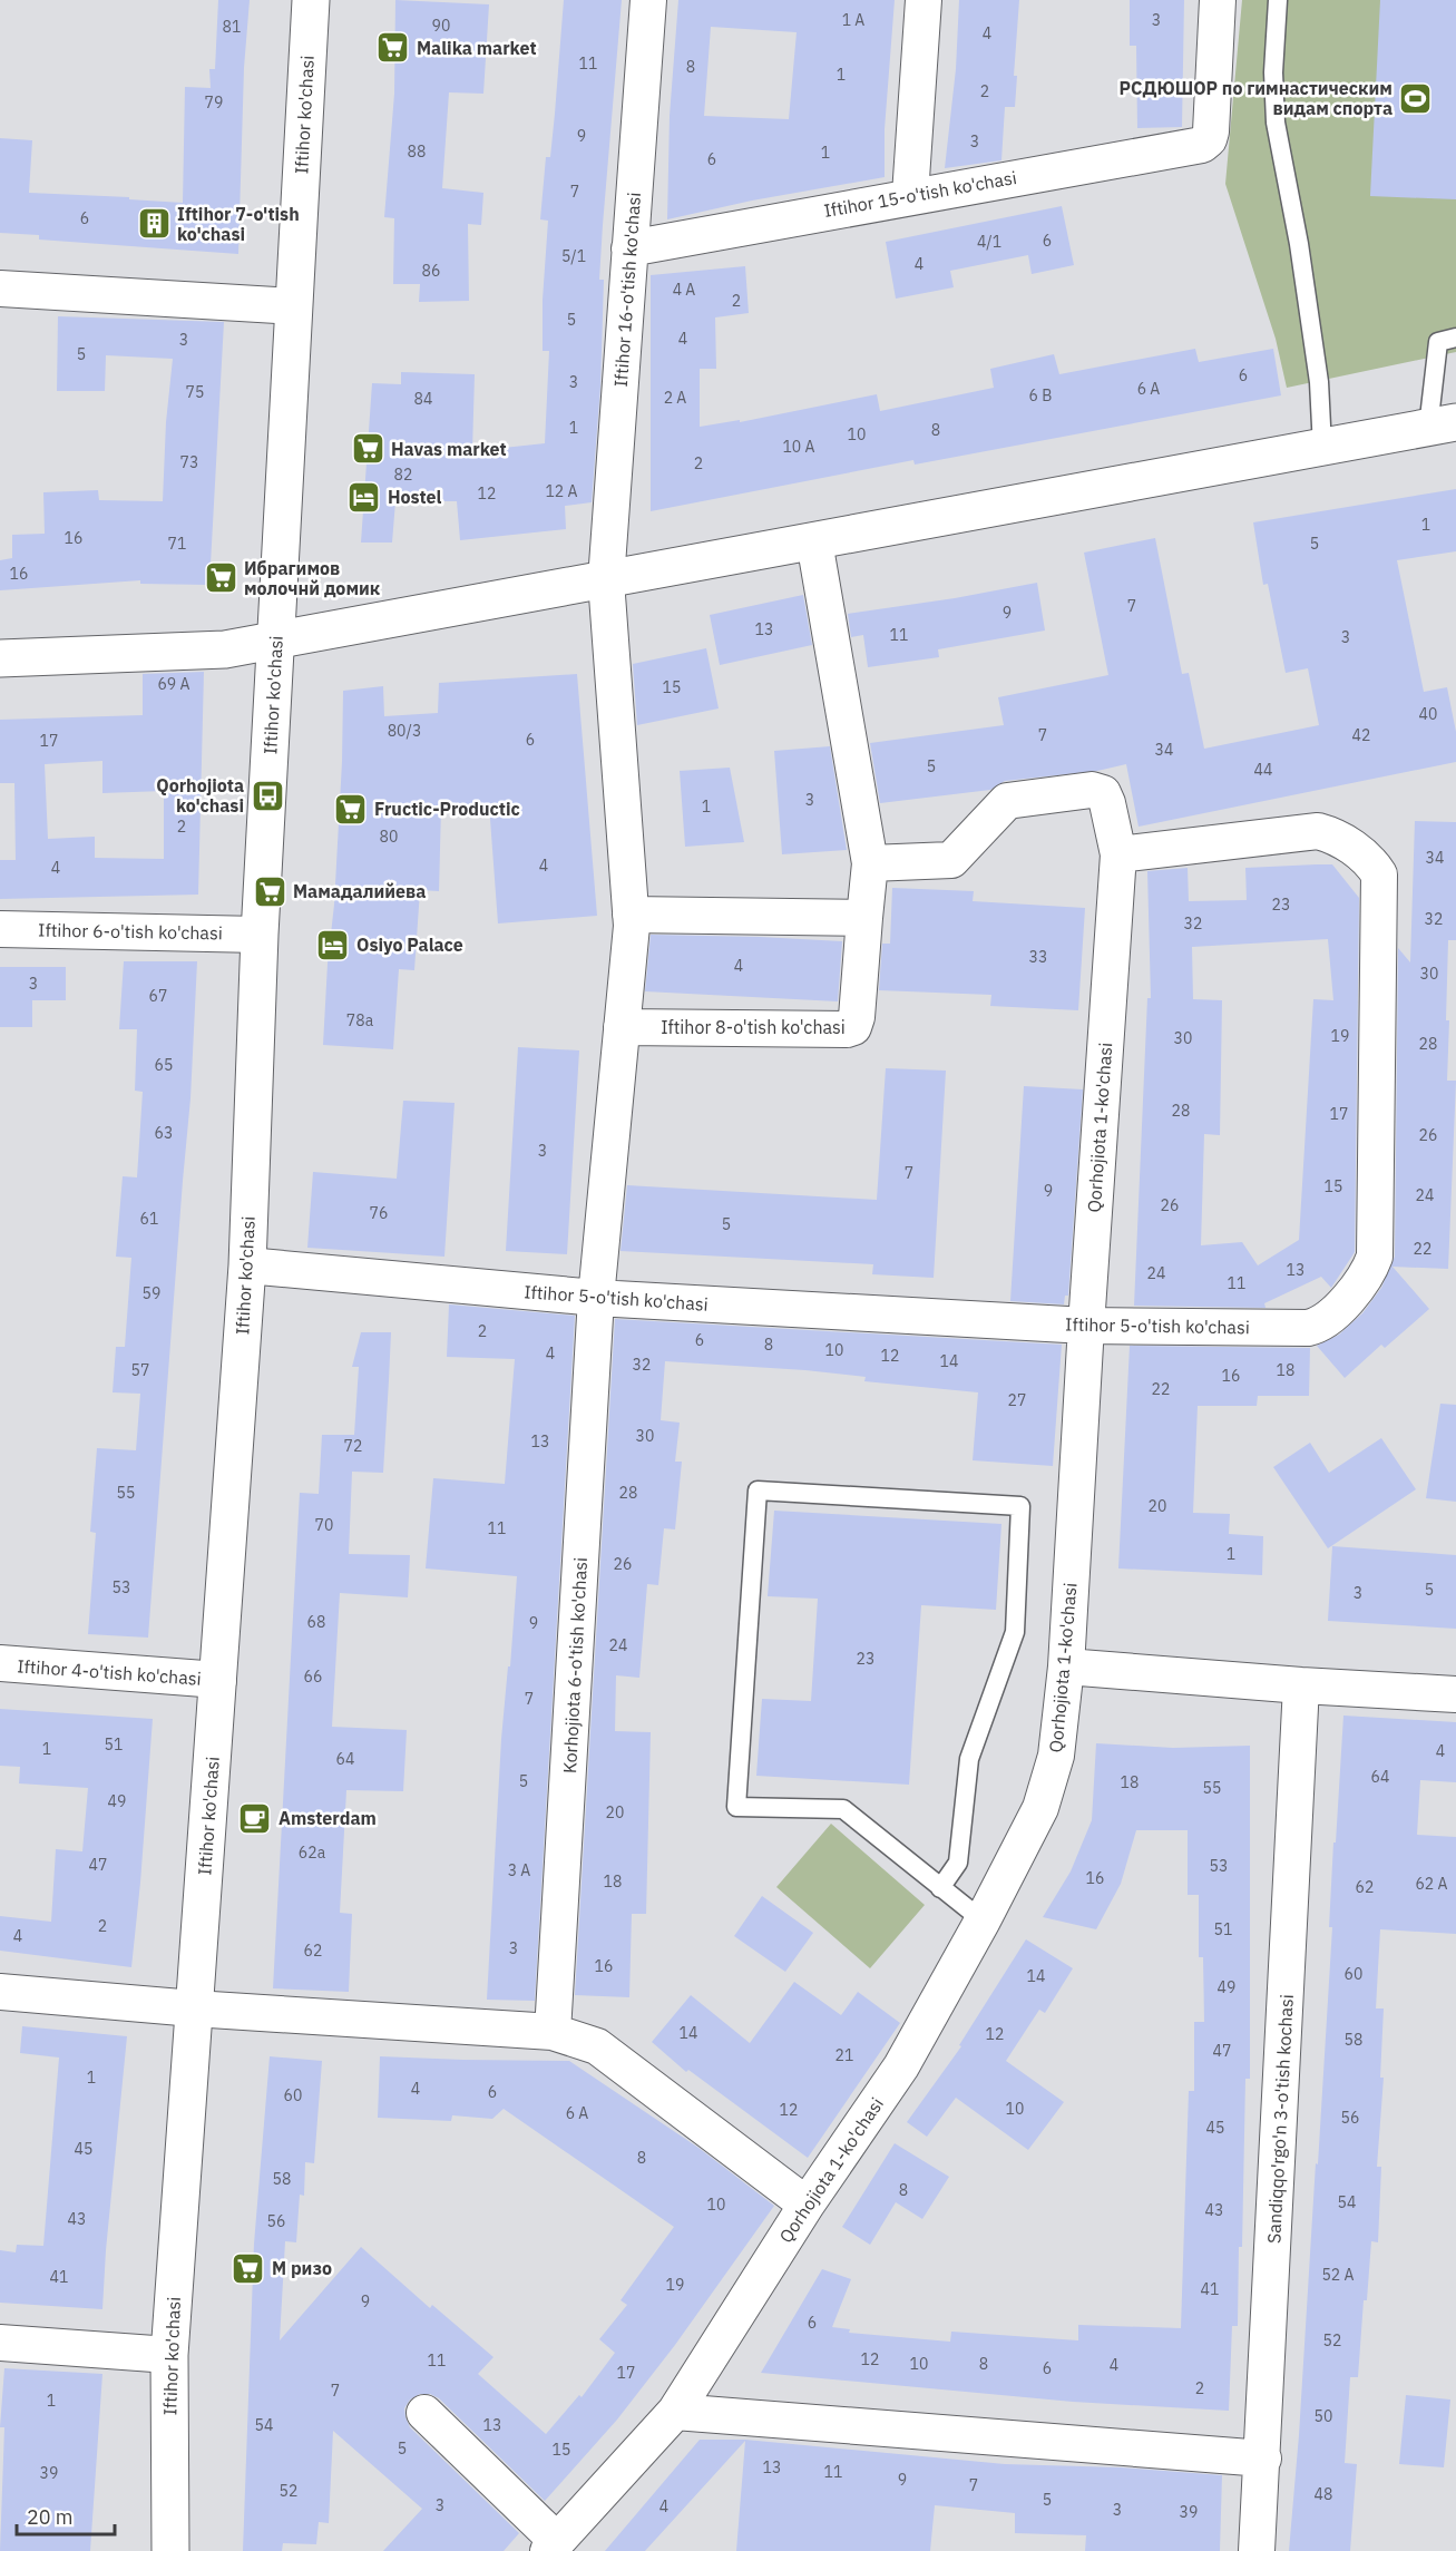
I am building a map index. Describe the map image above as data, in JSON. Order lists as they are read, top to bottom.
{
  "streets": {
    "main road": ["Iftihor ko'chasi"],
    "street": [
      "Iftihor 15-o'tish ko'chasi",
      "Iftihor 16-o'tish ko'chasi",
      "Iftihor 6-o'tish ko'chasi",
      "Iftihor 8-o'tish ko'chasi",
      "Qorhojiota 1-ko'chasi",
      "Iftihor 5-o'tish ko'chasi",
      "Korhojiota 6-o'tish ko'chasi",
      "Iftihor 4-o'tish ko'chasi",
      "Sandiqqo'rgo'n 3-o'tish kochasi"
    ]
  },
  "crossings": [
    ["Iftihor ko'chasi", "Iftihor 6-o'tish ko'chasi"],
    ["Iftihor ko'chasi", "Iftihor 5-o'tish ko'chasi"],
    ["Iftihor ko'chasi", "Iftihor 4-o'tish ko'chasi"],
    ["Iftihor 15-o'tish ko'chasi", "Iftihor 16-o'tish ko'chasi"],
    ["Iftihor 8-o'tish ko'chasi", "Qorhojiota 1-ko'chasi"],
    ["Qorhojiota 1-ko'chasi", "Iftihor 5-o'tish ko'chasi"],
    ["Iftihor 5-o'tish ko'chasi", "Korhojiota 6-o'tish ko'chasi"]
  ],
  "places": {
    "supermarket": [
      "Malika market",
      "Havas market",
      "Ибрагимов молочнй домик",
      "Fructic-Productic",
      "Мамадалийева",
      "М ризо"
    ],
    "sports": ["РСДЮШОР по гимнастическим видам спорта"],
    "building": ["Iftihor 7-o'tish ko'chasi"],
    "hotel": ["Hostel", "Osiyo Palace"],
    "bus stop": ["Qorhojiota ko'chasi"],
    "cafe": ["Amsterdam"]
  },
  "house_numbers": [
    "1 А",
    "3",
    "90",
    "81",
    "4",
    "11",
    "8",
    "1",
    "2",
    "79",
    "9",
    "3",
    "88",
    "1",
    "6",
    "7",
    "6",
    "6",
    "4/1",
    "5/1",
    "4",
    "86",
    "4 А",
    "2",
    "5",
    "4",
    "3",
    "5",
    "6",
    "3",
    "6 А",
    "75",
    "6 В",
    "2 A",
    "84",
    "1",
    "8",
    "10",
    "10 А",
    "73",
    "2",
    "82",
    "12 А",
    "12",
    "1",
    "16",
    "71",
    "5",
    "16",
    "7",
    "9",
    "13",
    "11",
    "3",
    "69 A",
    "15",
    "40",
    "80/3",
    "7",
    "42",
    "6",
    "17",
    "34",
    "5",
    "44",
    "3",
    "1",
    "2",
    "80",
    "34",
    "4",
    "4",
    "23",
    "32",
    "32",
    "33",
    "4",
    "30",
    "3",
    "67",
    "78a",
    "19",
    "30",
    "28",
    "65",
    "28",
    "17",
    "63",
    "26",
    "3",
    "7",
    "15",
    "9",
    "24",
    "26",
    "76",
    "61",
    "5",
    "22",
    "13",
    "24",
    "11",
    "59",
    "2",
    "6",
    "8",
    "10",
    "4",
    "12",
    "14",
    "32",
    "57",
    "18",
    "16",
    "22",
    "27",
    "30",
    "13",
    "72",
    "55",
    "28",
    "20",
    "70",
    "11",
    "1",
    "26",
    "53",
    "5",
    "3",
    "68",
    "9",
    "24",
    "23",
    "66",
    "7",
    "51",
    "1",
    "4",
    "64",
    "64",
    "5",
    "18",
    "55",
    "49",
    "20",
    "62a",
    "47",
    "53",
    "3 A",
    "16",
    "18",
    "62 A",
    "62",
    "2",
    "51",
    "4",
    "3",
    "62",
    "16",
    "60",
    "14",
    "49",
    "14",
    "12",
    "58",
    "47",
    "21",
    "1",
    "4",
    "6",
    "60",
    "10",
    "12",
    "6 A",
    "56",
    "45",
    "45",
    "8",
    "58",
    "8",
    "54",
    "10",
    "43",
    "43",
    "56",
    "52 A",
    "41",
    "19",
    "41",
    "9",
    "6",
    "52",
    "12",
    "11",
    "10",
    "8",
    "4",
    "6",
    "17",
    "2",
    "7",
    "1",
    "50",
    "54",
    "13",
    "5",
    "15",
    "13",
    "11",
    "39",
    "9",
    "7",
    "52",
    "48",
    "5",
    "3",
    "4",
    "3",
    "39"
  ],
  "scale_bar": "20 m"
}
